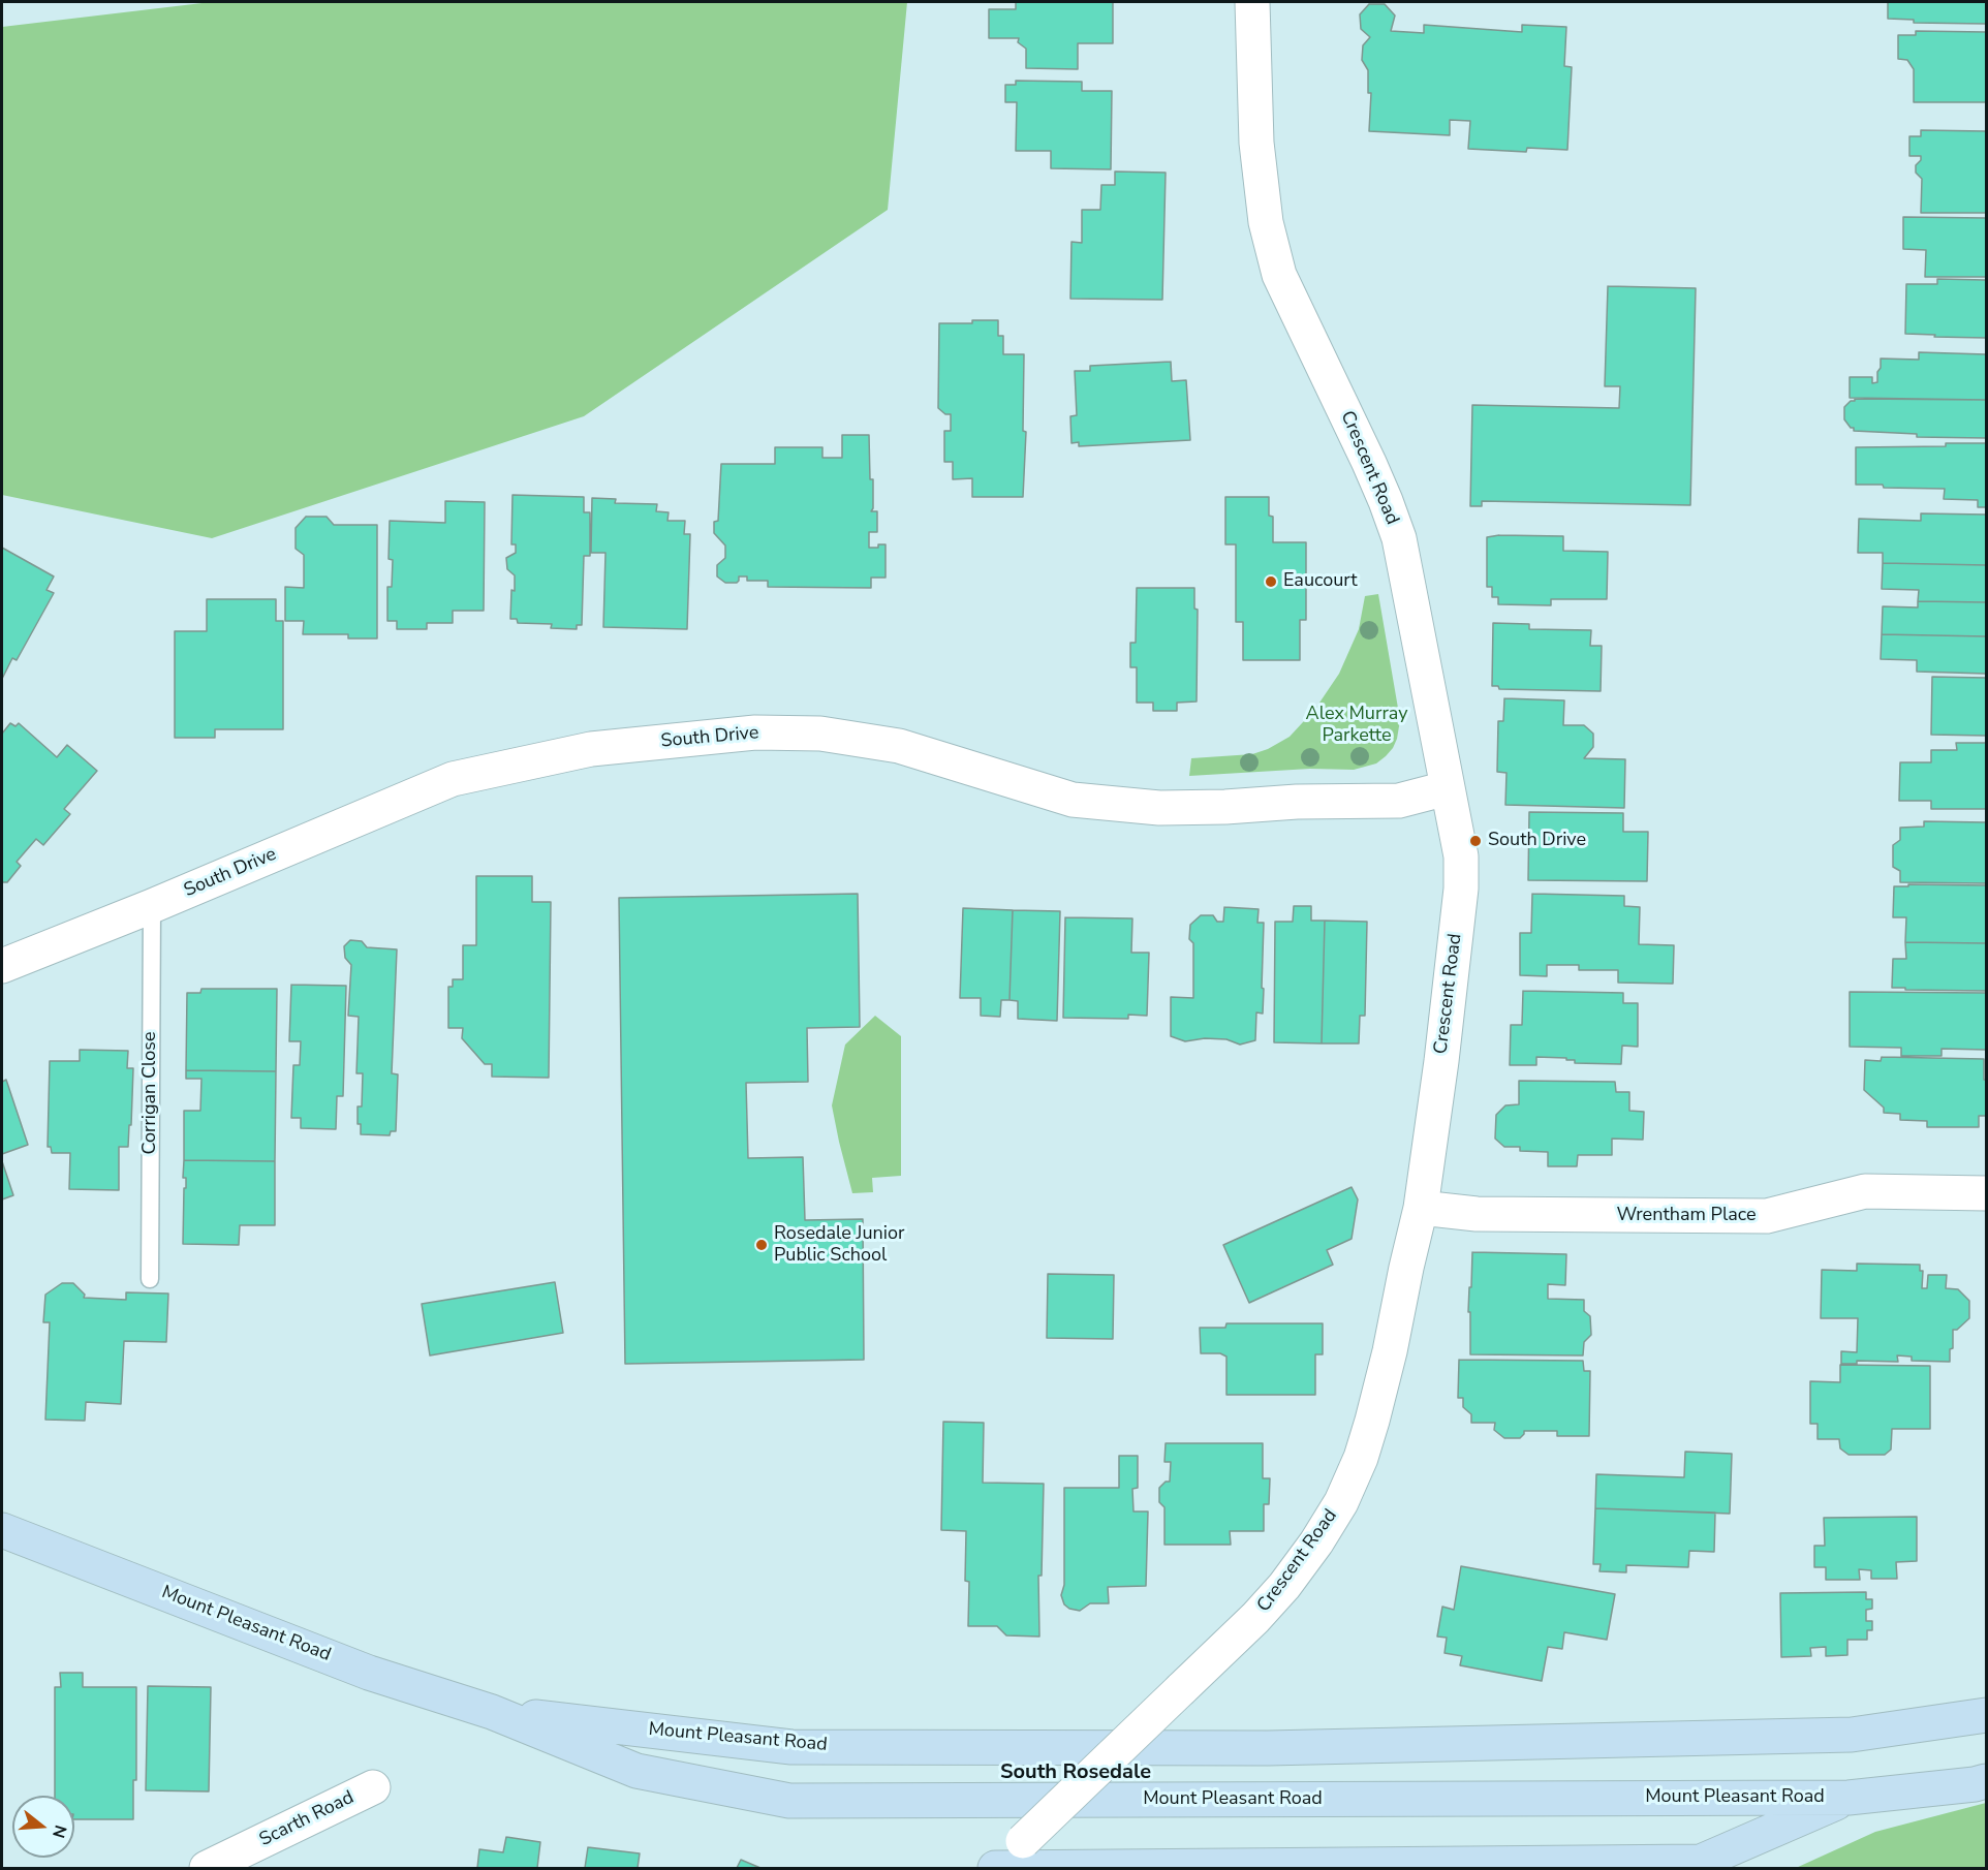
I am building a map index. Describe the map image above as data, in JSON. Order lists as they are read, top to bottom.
{
  "streets": {
    "main road": ["Mount Pleasant Road"],
    "street": [
      "Crescent Road",
      "South Drive",
      "Wrentham Place",
      "Scarth Road"
    ],
    "lane": ["Corrigan Close"]
  },
  "crossings": [
    ["Crescent Road", "South Drive"],
    ["Crescent Road", "Wrentham Place"],
    ["South Drive", "Corrigan Close"]
  ],
  "districts": ["South Rosedale"],
  "parks": ["Alex Murray Parkette"],
  "places": ["Eaucourt", "South Drive", "Rosedale Junior Public School"],
  "north": "right"
}
